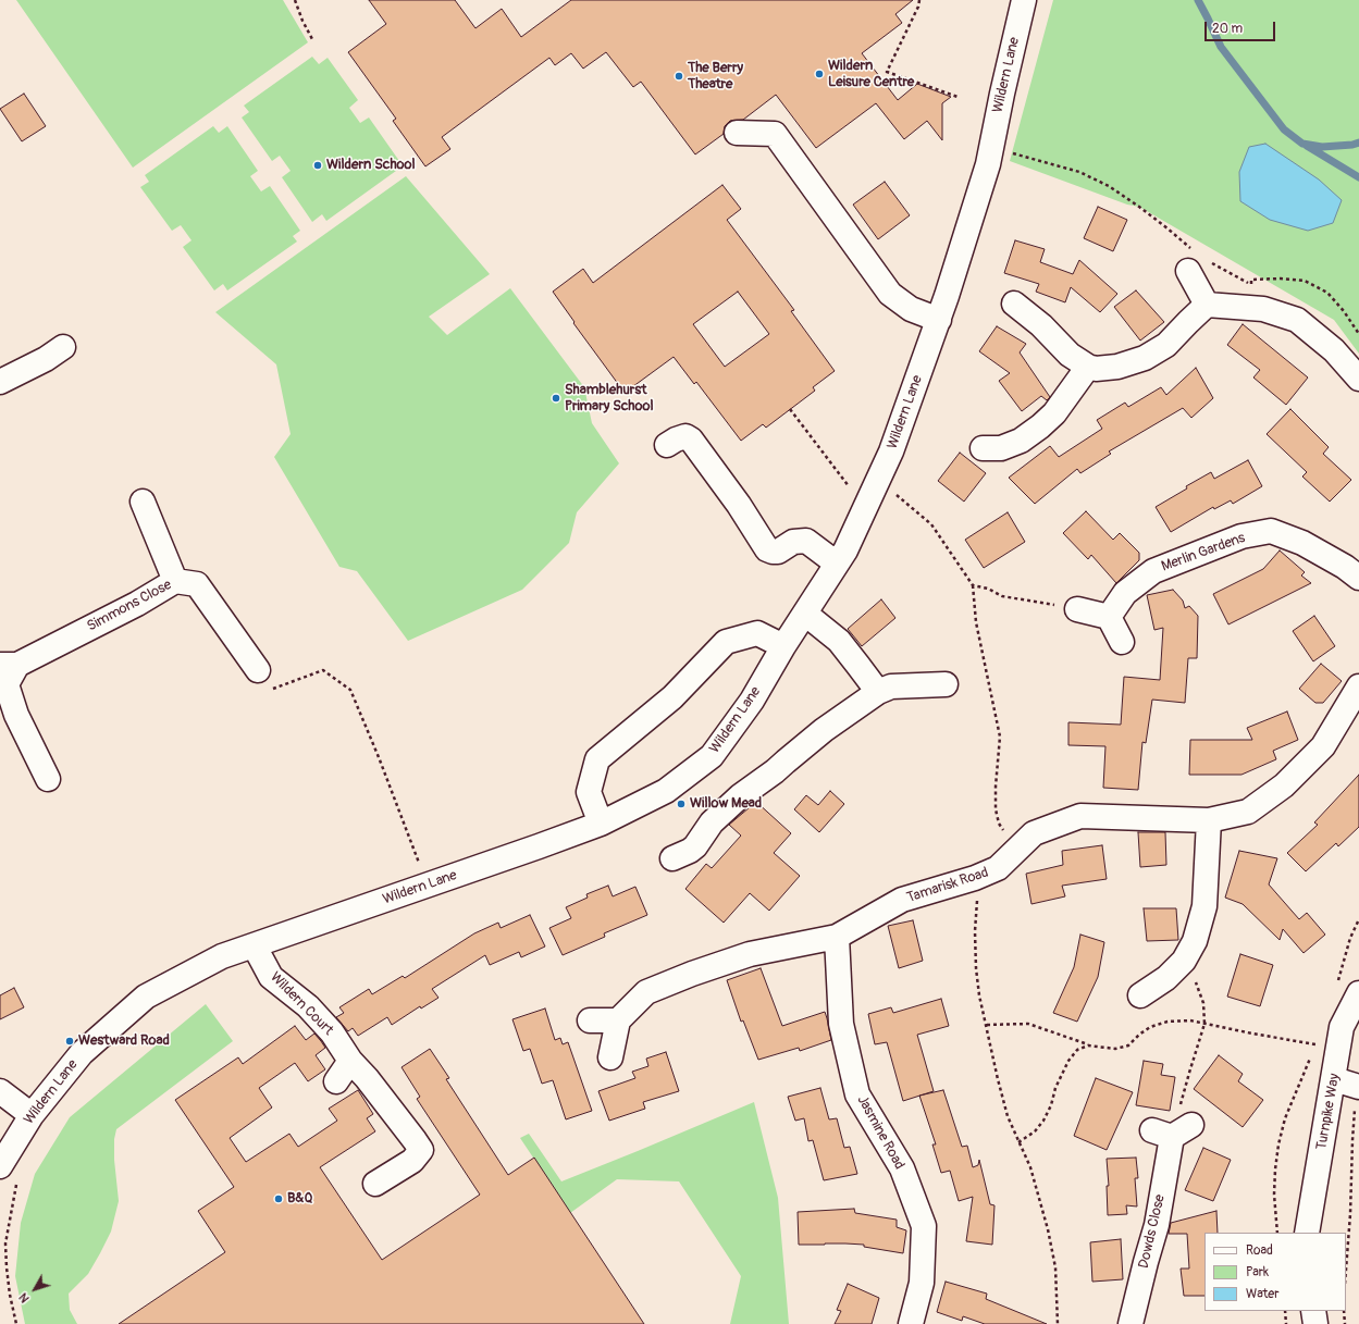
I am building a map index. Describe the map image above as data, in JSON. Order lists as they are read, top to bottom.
{
  "streets": {
    "street": [
      "Wildern Lane",
      "Merlin Gardens",
      "Simmons Close",
      "Tamarisk Road",
      "Wildern Court",
      "Turnpike Way",
      "Jasmine Road",
      "Dowds Close"
    ]
  },
  "crossings": [
    ["Wildern Lane", "Wildern Court"],
    ["Tamarisk Road", "Jasmine Road"]
  ],
  "places": [
    "Wildern Leisure Centre",
    "The Berry Theatre",
    "Wildern School",
    "Shamblehurst Primary School",
    "Willow Mead",
    "Westward Road",
    "B&Q"
  ],
  "legend": ["Road", "Park", "Water"],
  "scale_bar": "20 m",
  "north": "bottom left"
}
